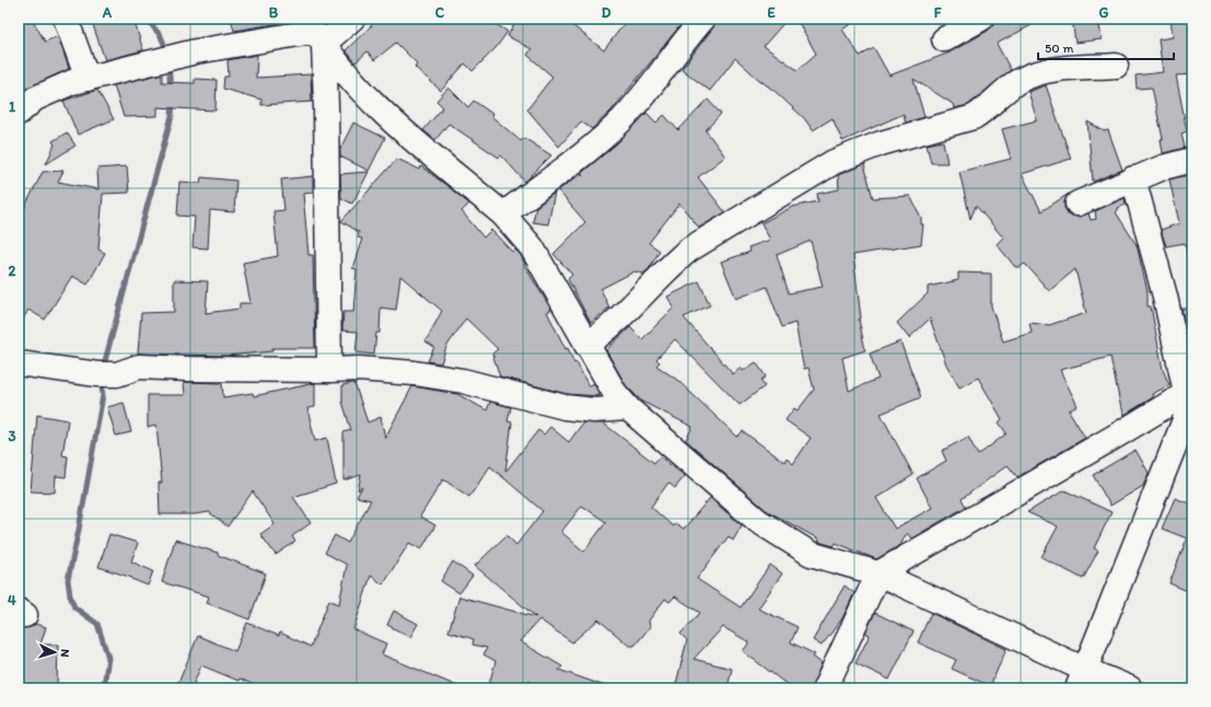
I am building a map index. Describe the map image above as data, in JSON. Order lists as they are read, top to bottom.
{
  "scale_bar": "50 m",
  "north": "right",
  "grid": {
    "columns": [
      "A",
      "B",
      "C",
      "D",
      "E",
      "F",
      "G"
    ],
    "rows": [
      "1",
      "2",
      "3",
      "4"
    ]
  }
}
